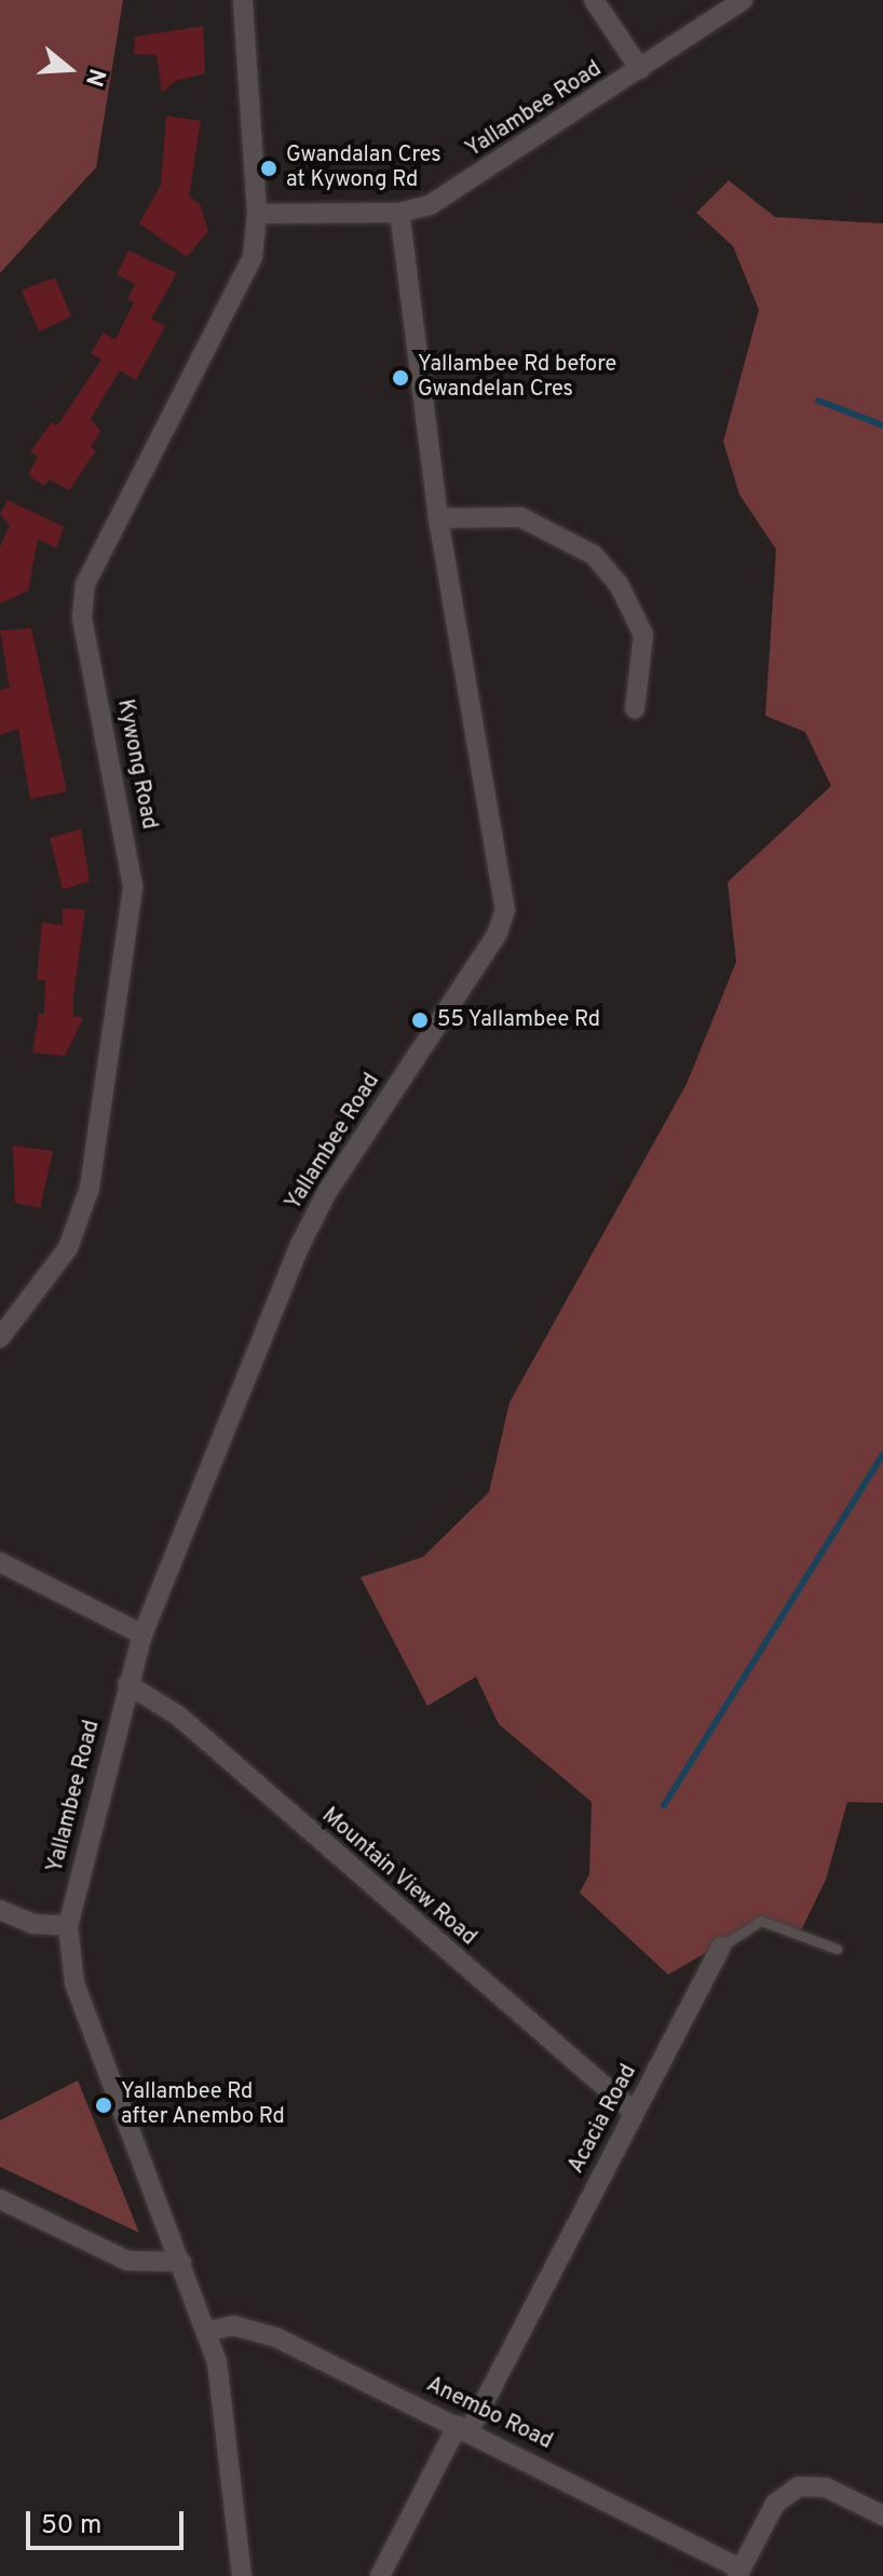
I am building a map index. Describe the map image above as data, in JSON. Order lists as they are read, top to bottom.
{
  "streets": {
    "street": [
      "Yallambee Road",
      "Kywong Road",
      "Mountain View Road",
      "Acacia Road",
      "Anembo Road"
    ]
  },
  "crossings": [
    ["Yallambee Road", "Mountain View Road"],
    ["Yallambee Road", "Anembo Road"],
    ["Mountain View Road", "Acacia Road"],
    ["Acacia Road", "Anembo Road"]
  ],
  "places": [
    "Gwandalan Cres at Kywong Rd",
    "Yallambee Rd before Gwandelan Cres",
    "55 Yallambee Rd",
    "Yallambee Rd after Anembo Rd"
  ],
  "scale_bar": "50 m",
  "north": "right"
}
